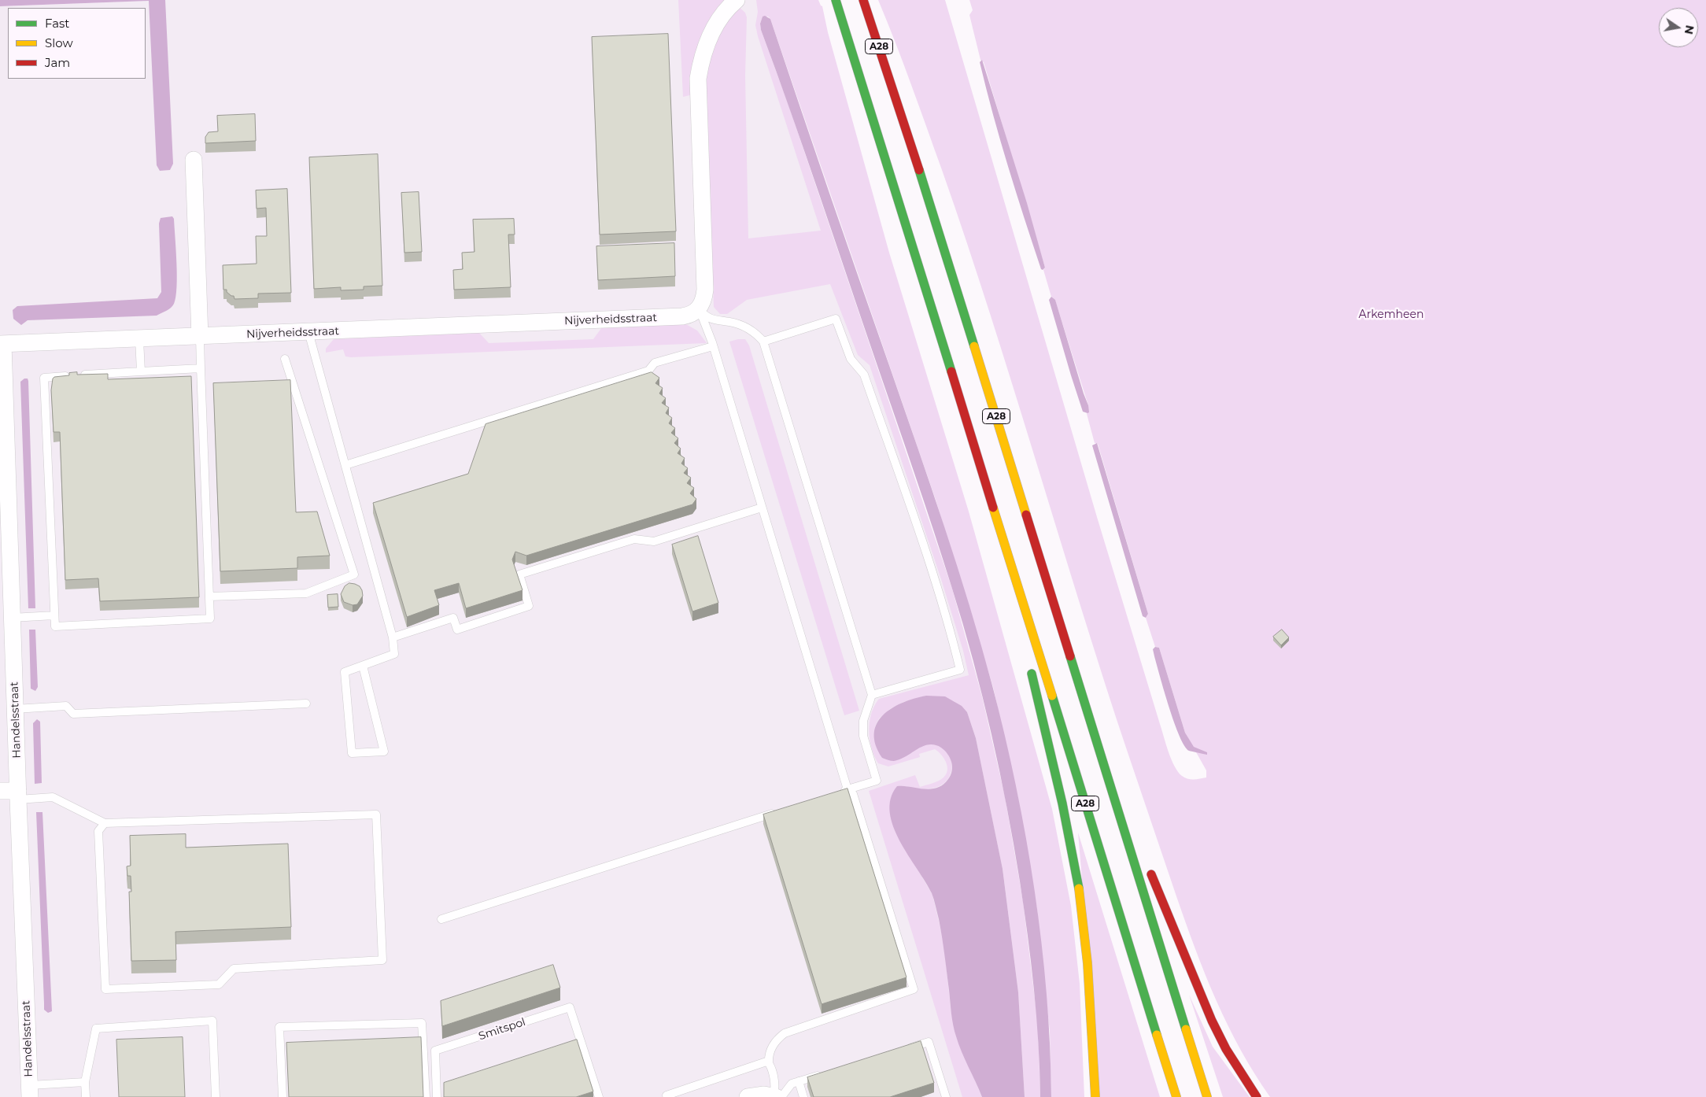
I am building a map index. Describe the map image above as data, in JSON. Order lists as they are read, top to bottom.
{
  "streets": {
    "highway": ["A28"],
    "street": ["Nijverheidsstraat", "Handelsstraat"],
    "lane": ["Smitspol"]
  },
  "crossings": [
    ["Nijverheidsstraat", "Handelsstraat"]
  ],
  "parks": ["Arkemheen"],
  "legend": ["Fast", "Slow", "Jam"],
  "north": "right"
}
